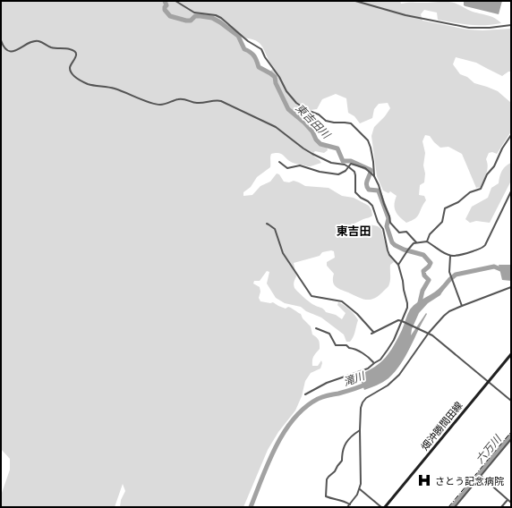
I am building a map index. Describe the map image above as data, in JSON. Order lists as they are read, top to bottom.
{
  "streets": {
    "main road": ["畑沖勝間田線"]
  },
  "districts": ["東吉田"],
  "water": ["東吉田川", "滝川", "六万川"],
  "places": {
    "hospital": ["さとう記念病院"]
  }
}
